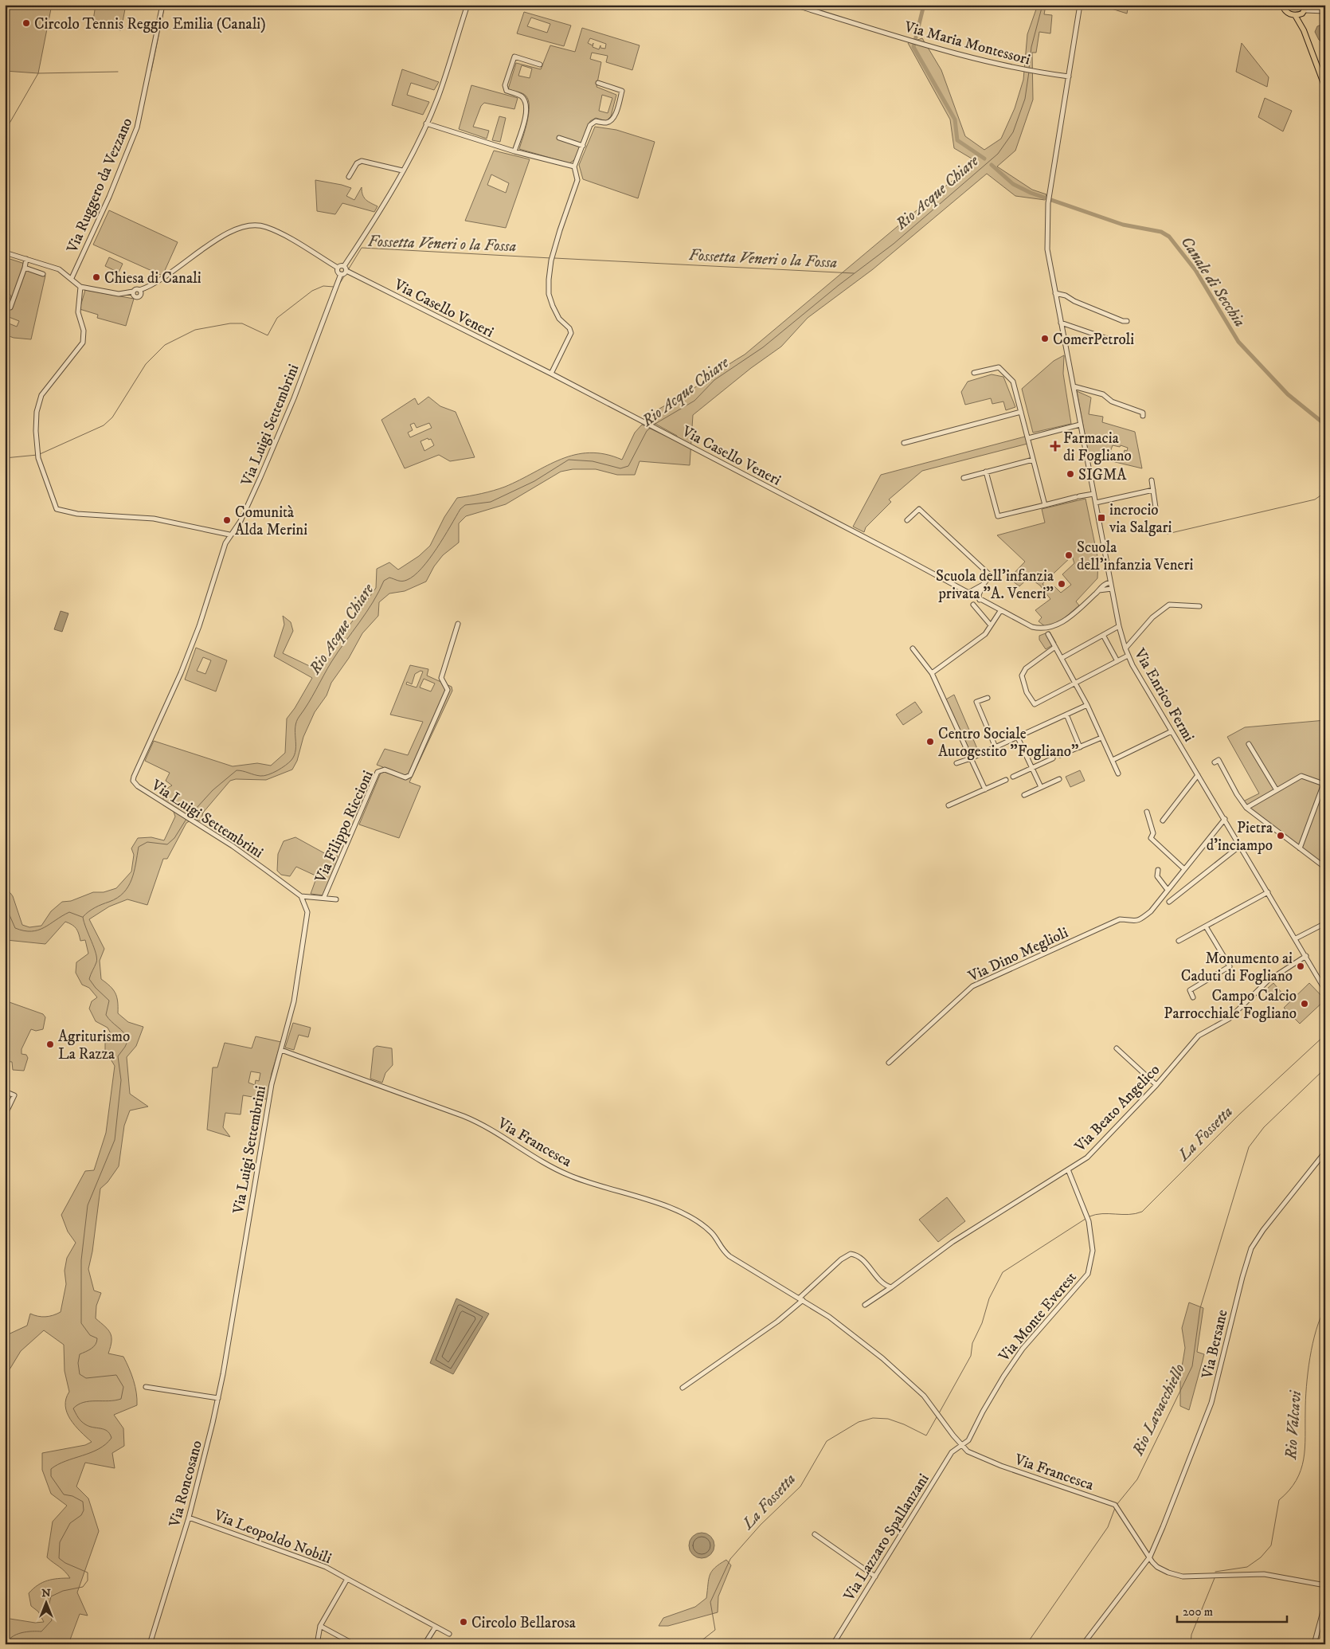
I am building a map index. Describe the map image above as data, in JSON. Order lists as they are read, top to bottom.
{
  "streets": {
    "street": [
      "Via Maria Montessori",
      "Via Ruggero da Vezzano",
      "Via Casello Veneri",
      "Via Luigi Settembrini",
      "Via Enrico Fermi",
      "Via Filippo Riccioni",
      "Via Dino Meglioli",
      "Via Beato Angelico",
      "Via Francesca",
      "Via Monte Everest",
      "Via Bersane",
      "Via Roncosano",
      "Via Leopoldo Nobili",
      "Via Lazzaro Spallanzani"
    ]
  },
  "crossings": [
    ["Via Maria Montessori", "Via Enrico Fermi"],
    ["Via Casello Veneri", "Via Enrico Fermi"],
    ["Via Luigi Settembrini", "Via Filippo Riccioni"],
    ["Via Luigi Settembrini", "Via Francesca"],
    ["Via Luigi Settembrini", "Via Roncosano"],
    ["Via Enrico Fermi", "Via Dino Meglioli"],
    ["Via Enrico Fermi", "Via Beato Angelico"],
    ["Via Beato Angelico", "Via Monte Everest"],
    ["Via Francesca", "Via Monte Everest"],
    ["Via Francesca", "Via Bersane"],
    ["Via Francesca", "Via Lazzaro Spallanzani"],
    ["Via Monte Everest", "Via Lazzaro Spallanzani"],
    ["Via Roncosano", "Via Leopoldo Nobili"]
  ],
  "water": [
    "Rio Acque Chiare",
    "Fossetta Veneri o la Fossa",
    "Canale di Secchia",
    "La Fossetta",
    "Rio Lavacchiello",
    "Rio Valcavi"
  ],
  "places": {
    "other": [
      "Circolo Tennis Reggio Emilia (Canali)",
      "Chiesa di Canali",
      "ComerPetroli",
      "SIGMA",
      "Comunità Alda Merini",
      "Scuola dell'infanzia Veneri",
      "Scuola dell'infanzia privata \"A. Veneri\"",
      "Centro Sociale Autogestito \"Fogliano\"",
      "Pietra d'inciampo",
      "Monumento ai Caduti di Fogliano",
      "Campo Calcio Parrocchiale Fogliano",
      "Agriturismo La Razza",
      "Circolo Bellarosa"
    ],
    "health": ["Farmacia di Fogliano"],
    "transit": ["incrocio via Salgari"]
  },
  "scale_bar": "200 m",
  "north": "top"
}
